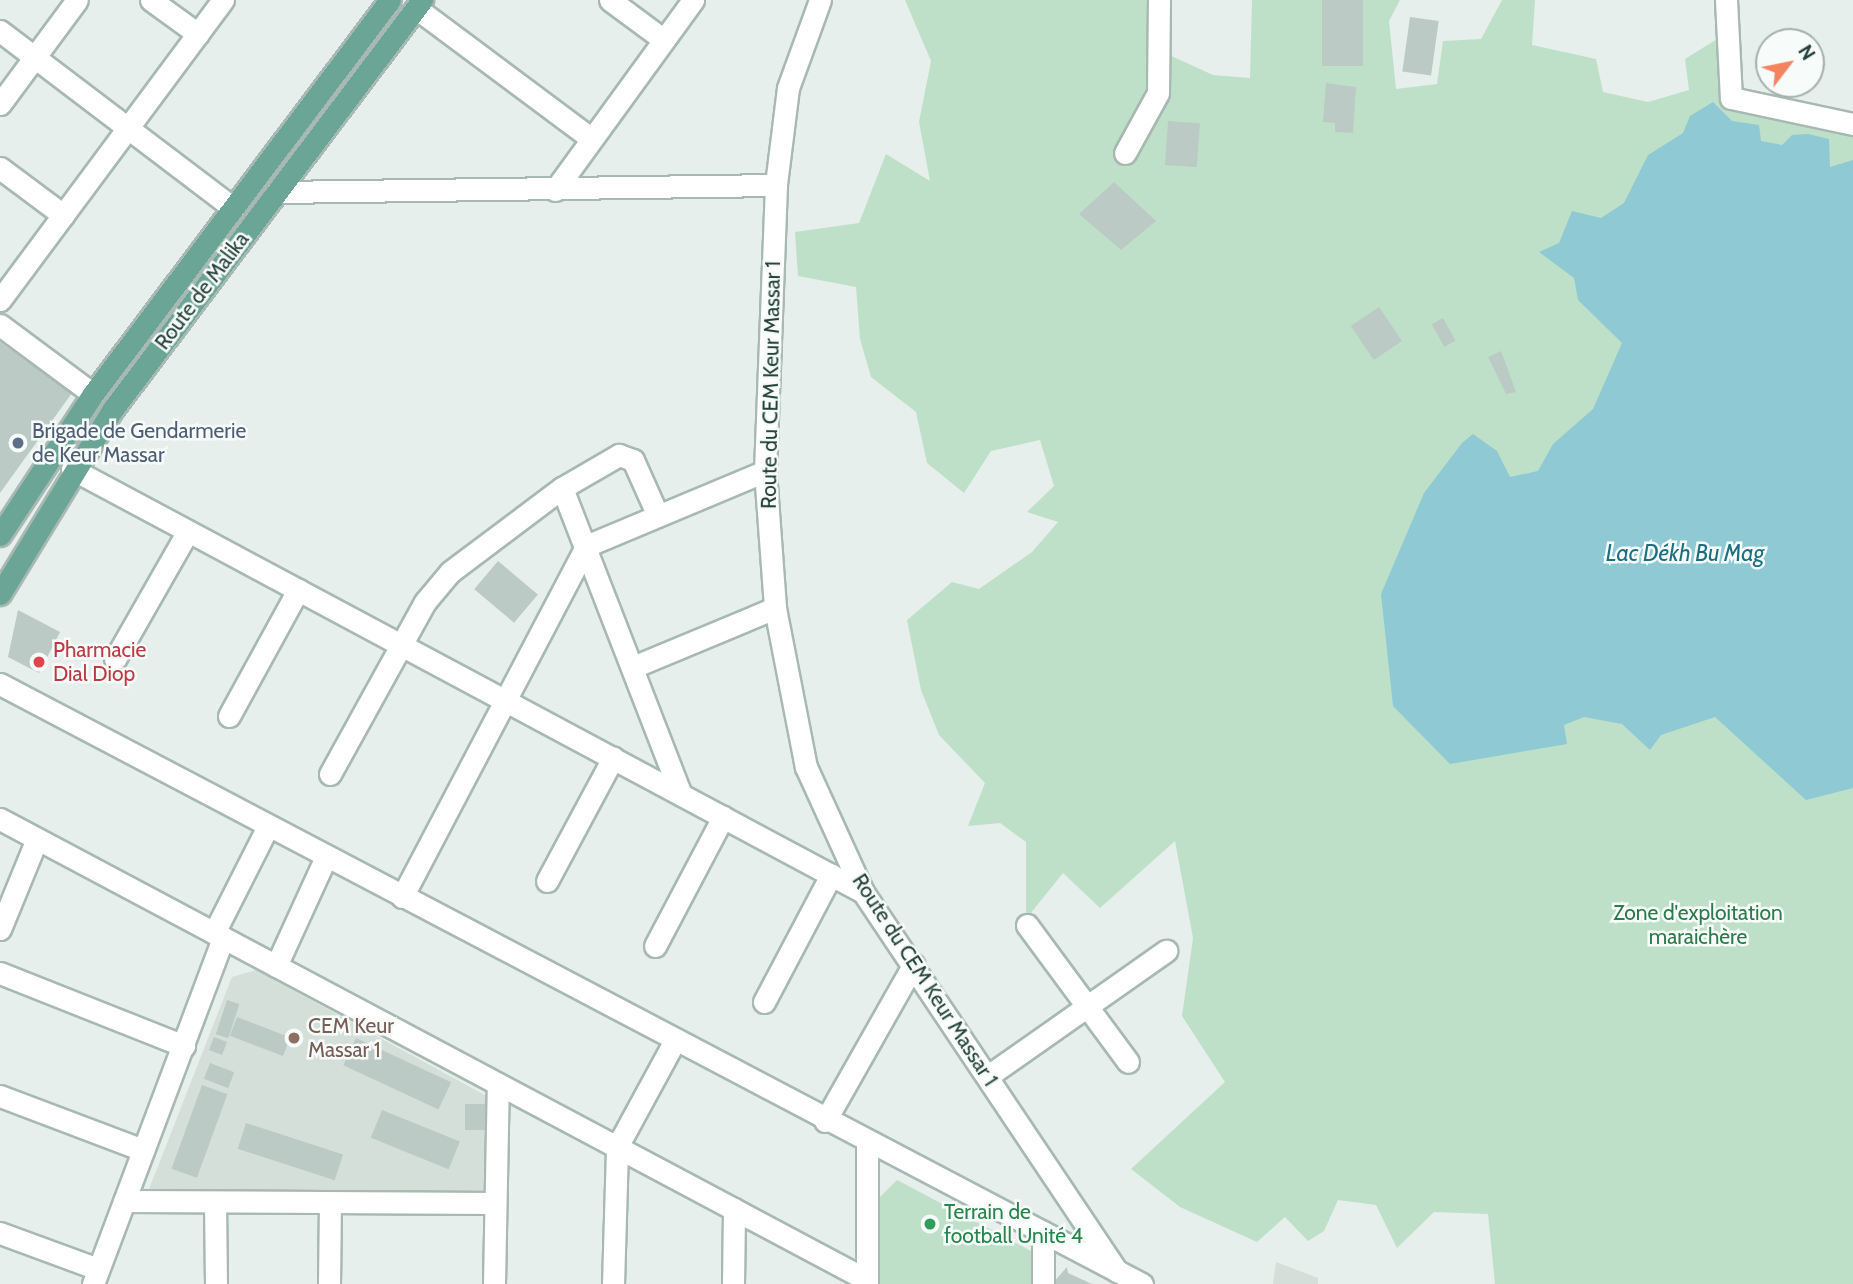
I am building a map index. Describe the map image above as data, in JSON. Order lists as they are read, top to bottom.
{
  "streets": {
    "main road": ["Route de Malika"],
    "street": ["Route du CEM Keur Massar 1"]
  },
  "water": ["Lac Dékh Bu Mag"],
  "parks": ["Zone d'exploitation maraichère"],
  "places": [
    "Brigade de Gendarmerie de Keur Massar",
    "Pharmacie Dial Diop",
    "CEM Keur Massar 1",
    "Terrain de football Unité 4"
  ],
  "north": "top right"
}
